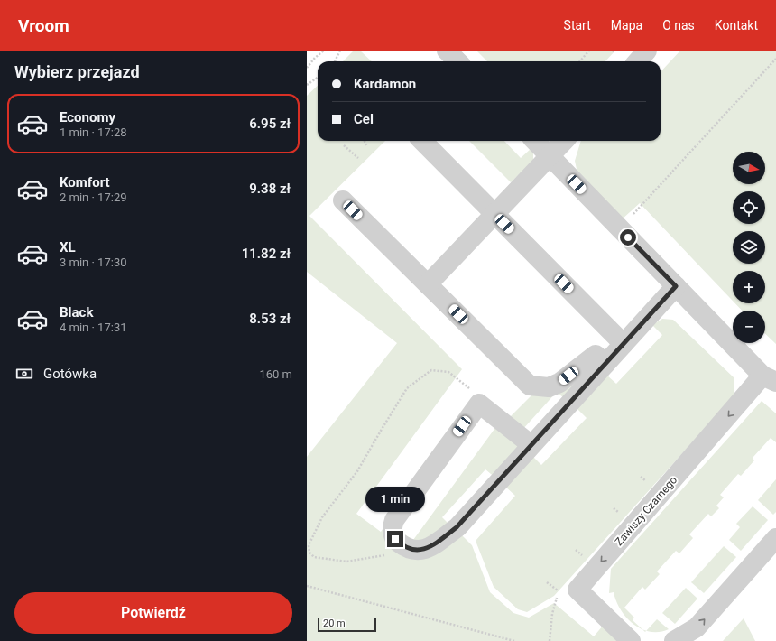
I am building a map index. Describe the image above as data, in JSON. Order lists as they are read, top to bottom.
{
  "streets": {
    "street": ["Zawiszy Czarnego"]
  },
  "scale_bar": "20 m",
  "north": "right",
  "page": {
    "header": "Vroom",
    "nav": [
      "Start",
      "Mapa",
      "O nas",
      "Kontakt"
    ],
    "heading": "Wybierz przejazd",
    "banner": ["Kardamon", "Cel"],
    "list": [
      {
        "name": "Economy",
        "note": "1 min · 17:28",
        "value": "6.95 zł"
      },
      {
        "name": "Komfort",
        "note": "2 min · 17:29",
        "value": "9.38 zł"
      },
      {
        "name": "XL",
        "note": "3 min · 17:30",
        "value": "11.82 zł"
      },
      {
        "name": "Black",
        "note": "4 min · 17:31",
        "value": "8.53 zł"
      }
    ],
    "map_buttons": ["+", "−"],
    "pay": ["Gotówka", "160 m"],
    "bubble": "1 min",
    "buttons": "Potwierdź",
    "scale": "20 m"
  }
}
